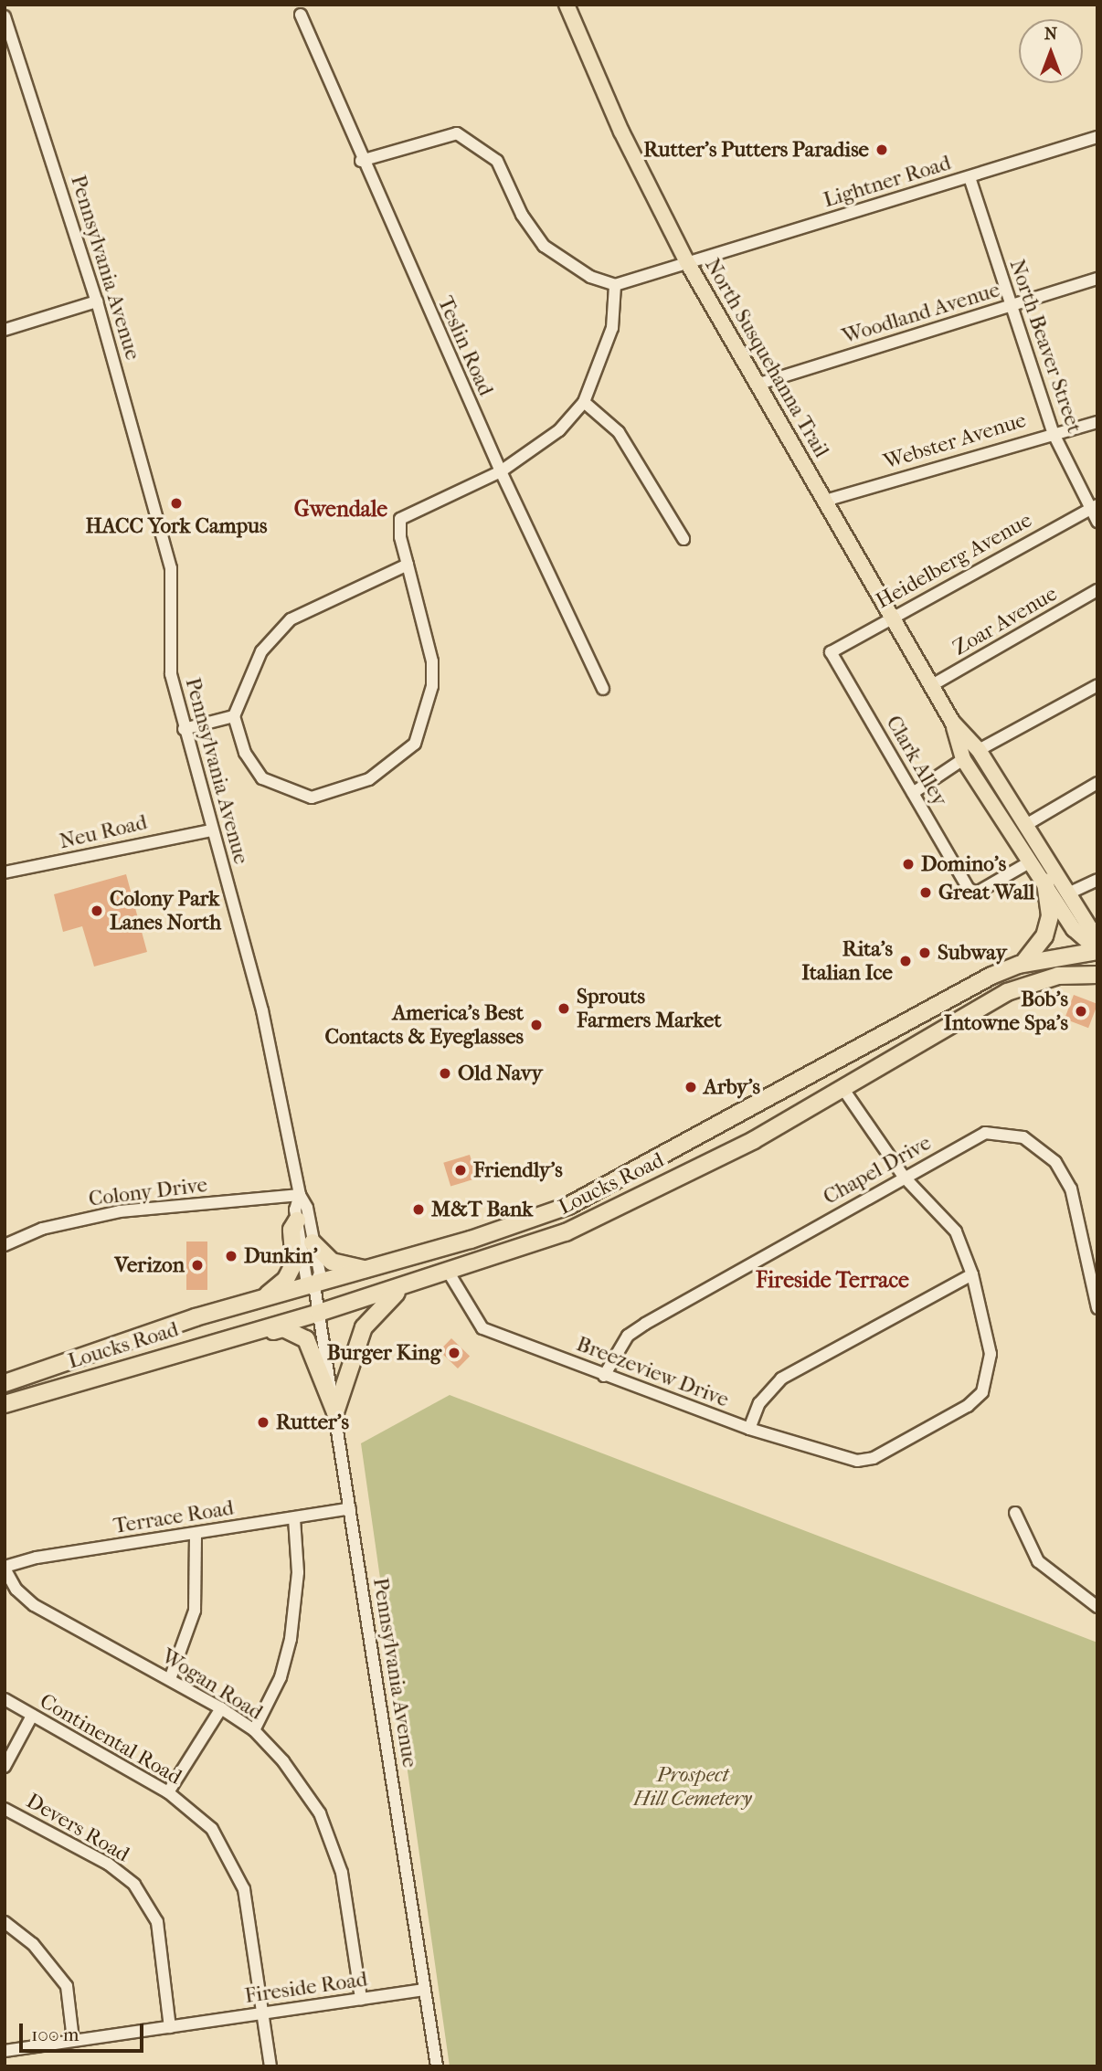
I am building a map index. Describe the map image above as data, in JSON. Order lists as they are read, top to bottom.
{
  "streets": {
    "highway": ["Loucks Road"],
    "main road": ["North Susquehanna Trail"],
    "street": [
      "Lightner Road",
      "Pennsylvania Avenue",
      "Woodland Avenue",
      "Teslin Road",
      "North Beaver Street",
      "Webster Avenue",
      "Heidelberg Avenue",
      "Zoar Avenue",
      "Clark Alley",
      "Neu Road",
      "Chapel Drive",
      "Colony Drive",
      "Breezeview Drive",
      "Terrace Road",
      "Wogan Road",
      "Continental Road",
      "Devers Road",
      "Fireside Road"
    ]
  },
  "crossings": [
    ["Lightner Road", "North Beaver Street"],
    ["Lightner Road", "North Susquehanna Trail"],
    ["Pennsylvania Avenue", "Neu Road"],
    ["Pennsylvania Avenue", "Loucks Road"],
    ["Pennsylvania Avenue", "Colony Drive"],
    ["Pennsylvania Avenue", "Terrace Road"],
    ["Pennsylvania Avenue", "Fireside Road"],
    ["Woodland Avenue", "North Beaver Street"],
    ["Woodland Avenue", "North Susquehanna Trail"],
    ["North Beaver Street", "Webster Avenue"],
    ["North Beaver Street", "Heidelberg Avenue"],
    ["North Susquehanna Trail", "Webster Avenue"],
    ["North Susquehanna Trail", "Heidelberg Avenue"],
    ["North Susquehanna Trail", "Zoar Avenue"],
    ["North Susquehanna Trail", "Clark Alley"],
    ["North Susquehanna Trail", "Loucks Road"],
    ["Heidelberg Avenue", "Clark Alley"],
    ["Chapel Drive", "Breezeview Drive"],
    ["Loucks Road", "Breezeview Drive"],
    ["Terrace Road", "Wogan Road"],
    ["Wogan Road", "Fireside Road"],
    ["Continental Road", "Fireside Road"],
    ["Devers Road", "Fireside Road"]
  ],
  "districts": ["Gwendale", "Fireside Terrace"],
  "parks": ["Prospect Hill Cemetery"],
  "places": [
    "Rutter’s Putters Paradise",
    "HACC York Campus",
    "Domino's",
    "Great Wall",
    "Colony Park Lanes North",
    "Subway",
    "Rita's Italian Ice",
    "Sprouts Farmers Market",
    "Bob's Intowne Spa's",
    "America's Best Contacts & Eyeglasses",
    "Old Navy",
    "Arby's",
    "Friendly's",
    "M&T Bank",
    "Dunkin'",
    "Verizon",
    "Burger King",
    "Rutter's"
  ],
  "scale_bar": "100 m",
  "north": "top"
}
